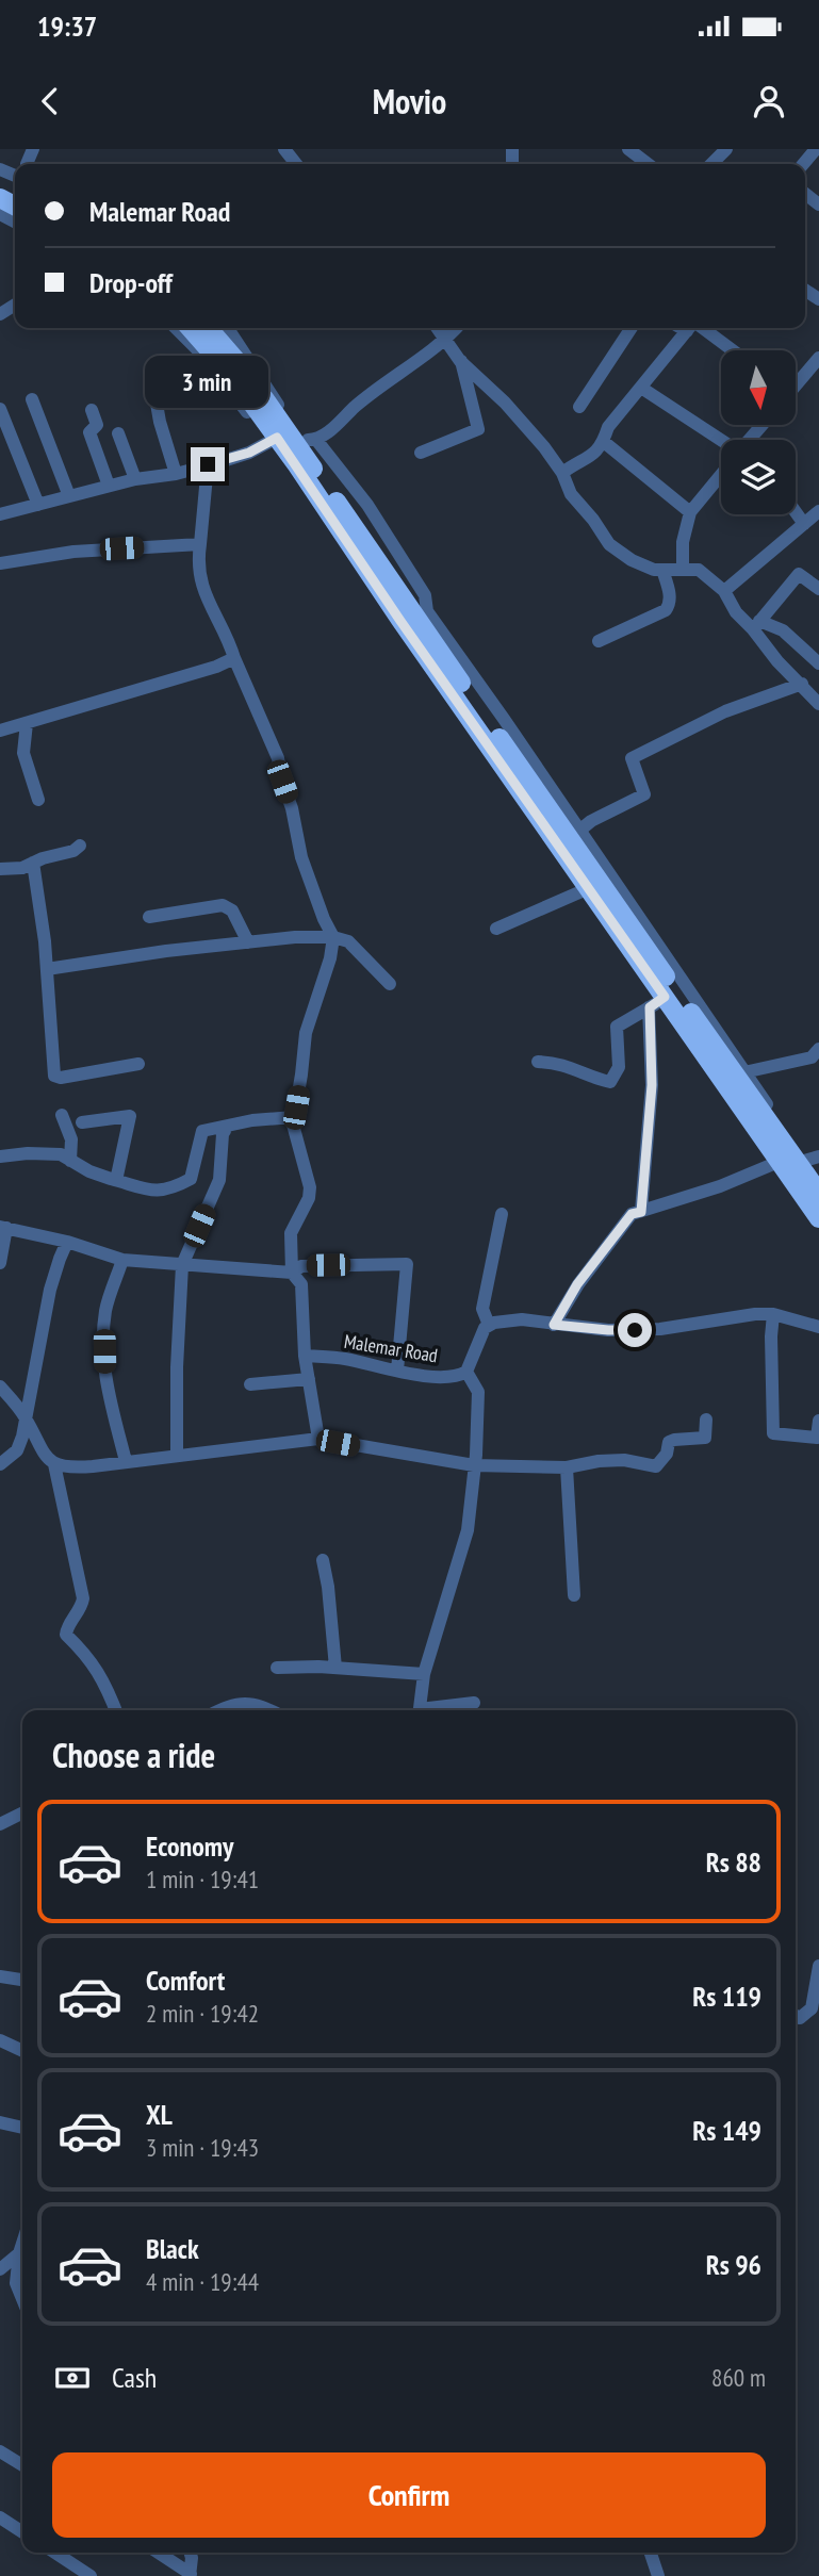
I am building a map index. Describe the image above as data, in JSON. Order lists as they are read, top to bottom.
{
  "streets": {
    "street": ["Malemar Road"]
  },
  "north": "bottom",
  "page": {
    "status": "19:37",
    "header": "Movio",
    "banner": ["Malemar Road", "Drop-off"],
    "bubble": "3 min",
    "heading": "Choose a ride",
    "list": [
      {
        "name": "Economy",
        "note": "1 min · 19:41",
        "value": "Rs 88"
      },
      {
        "name": "Comfort",
        "note": "2 min · 19:42",
        "value": "Rs 119"
      },
      {
        "name": "XL",
        "note": "3 min · 19:43",
        "value": "Rs 149"
      },
      {
        "name": "Black",
        "note": "4 min · 19:44",
        "value": "Rs 96"
      }
    ],
    "pay": ["Cash", "860 m"],
    "buttons": "Confirm"
  }
}
